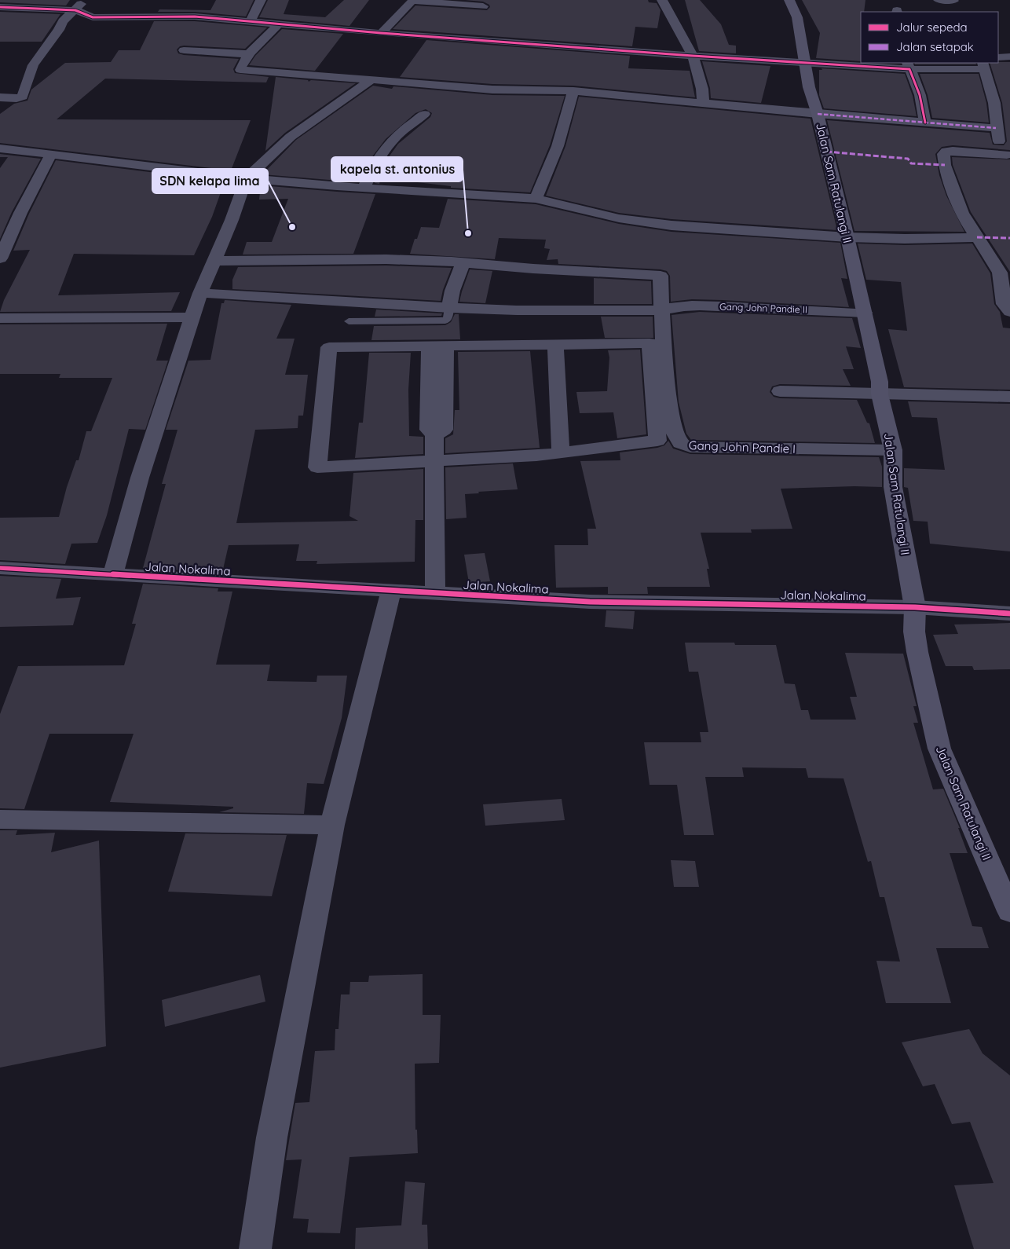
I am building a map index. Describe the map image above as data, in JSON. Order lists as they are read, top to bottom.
{
  "streets": {
    "street": [
      "Jalan Sam Ratulangi II",
      "Gang John Pandie II",
      "Gang John Pandie I",
      "Jalan Nokalima"
    ]
  },
  "crossings": [
    ["Jalan Sam Ratulangi II", "Gang John Pandie II"],
    ["Jalan Sam Ratulangi II", "Gang John Pandie I"],
    ["Jalan Sam Ratulangi II", "Jalan Nokalima"],
    ["Gang John Pandie II", "Gang John Pandie I"]
  ],
  "places": ["SDN kelapa lima", "kapela st. antonius"],
  "legend": ["Jalur sepeda", "Jalan setapak"]
}
